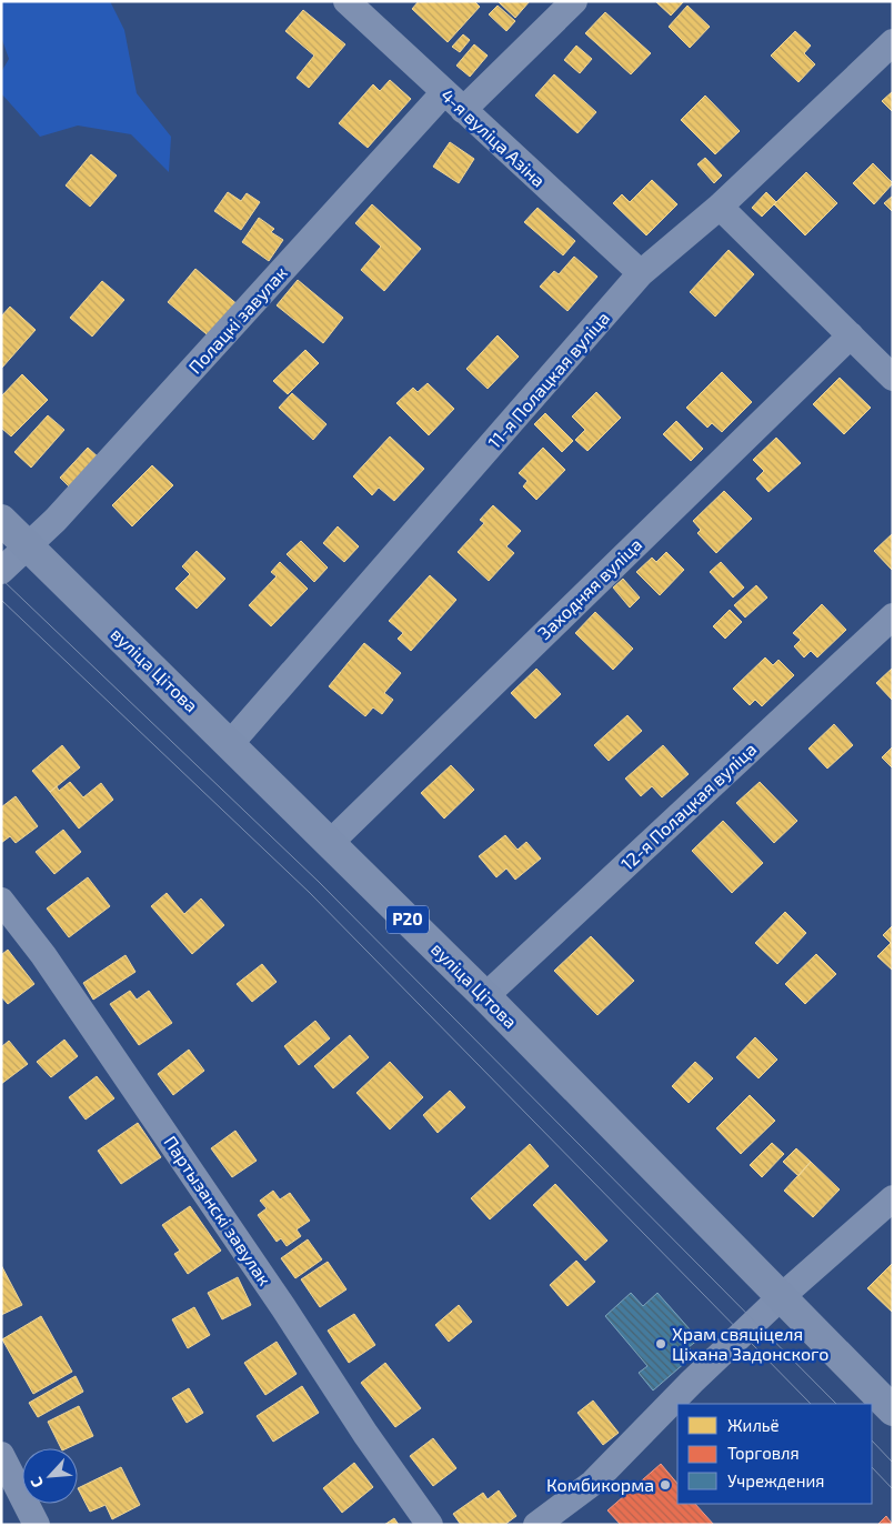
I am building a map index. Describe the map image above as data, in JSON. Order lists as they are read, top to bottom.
{
  "streets": {
    "main road": ["вуліца Цітова", "Р20"],
    "street": [
      "4-я вуліца Азіна",
      "Полацкі завулак",
      "11-я Полацкая вуліца",
      "Заходняя вуліца",
      "12-я Полацкая вуліца",
      "Партызанскі завулак"
    ]
  },
  "crossings": [
    ["4-я вуліца Азіна", "Полацкі завулак"],
    ["4-я вуліца Азіна", "11-я Полацкая вуліца"],
    ["Полацкі завулак", "вуліца Цітова"],
    ["11-я Полацкая вуліца", "вуліца Цітова"],
    ["Заходняя вуліца", "вуліца Цітова"],
    ["вуліца Цітова", "12-я Полацкая вуліца"]
  ],
  "places": ["Храм свяціцеля Ціхана Задонского", "Комбикорма"],
  "legend": ["Жильё", "Торговля", "Учреждения"],
  "north": "bottom left"
}
